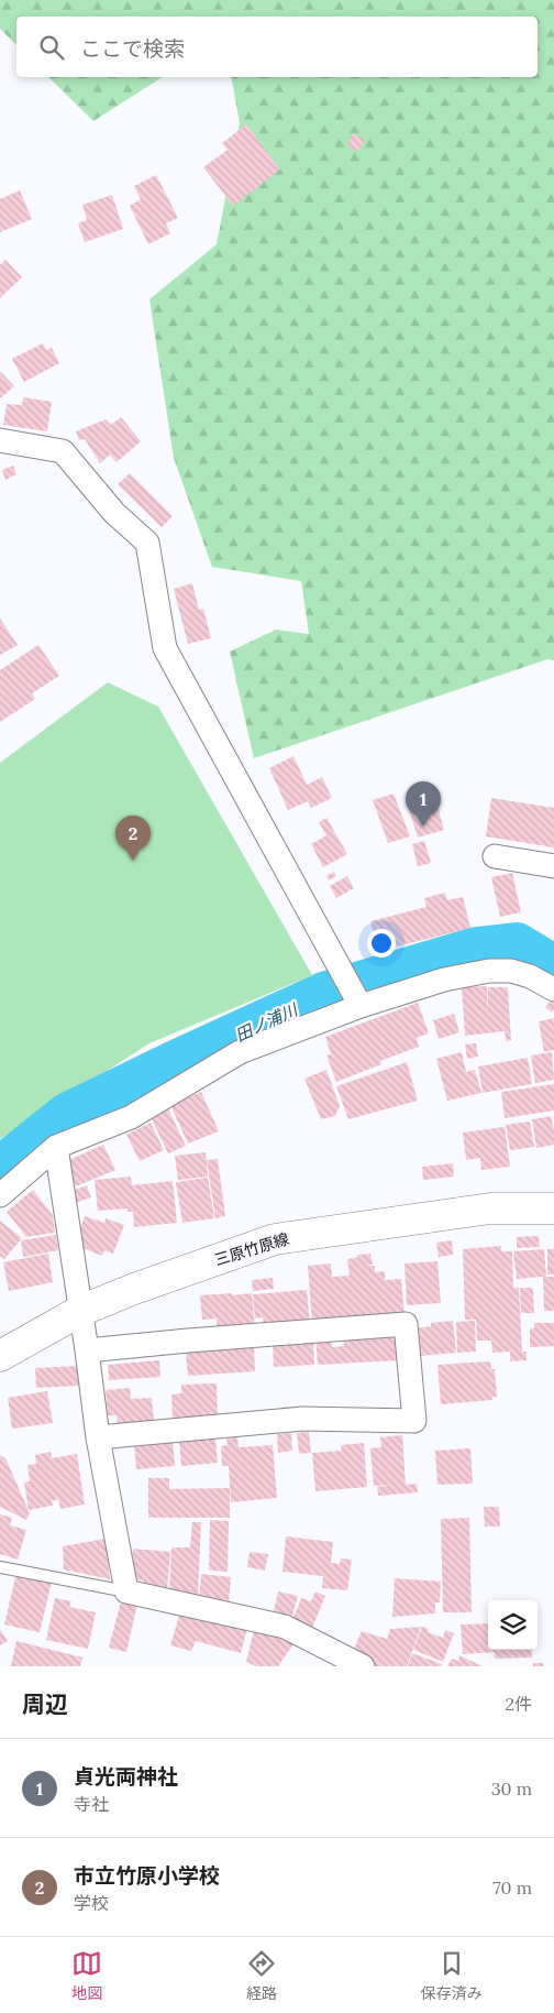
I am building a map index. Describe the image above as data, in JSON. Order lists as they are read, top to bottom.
{
  "streets": {
    "main road": ["三原竹原線"]
  },
  "water": ["田ノ浦川"],
  "page": {
    "search": "ここで検索",
    "pins": ["1", "2"],
    "heading": ["周辺", "2件"],
    "list": [
      {
        "mark": "1",
        "name": "貞光両神社",
        "note": "寺社",
        "value": "30 m"
      },
      {
        "mark": "2",
        "name": "市立竹原小学校",
        "note": "学校",
        "value": "70 m"
      }
    ],
    "nav": ["地図", "経路", "保存済み"]
  }
}
